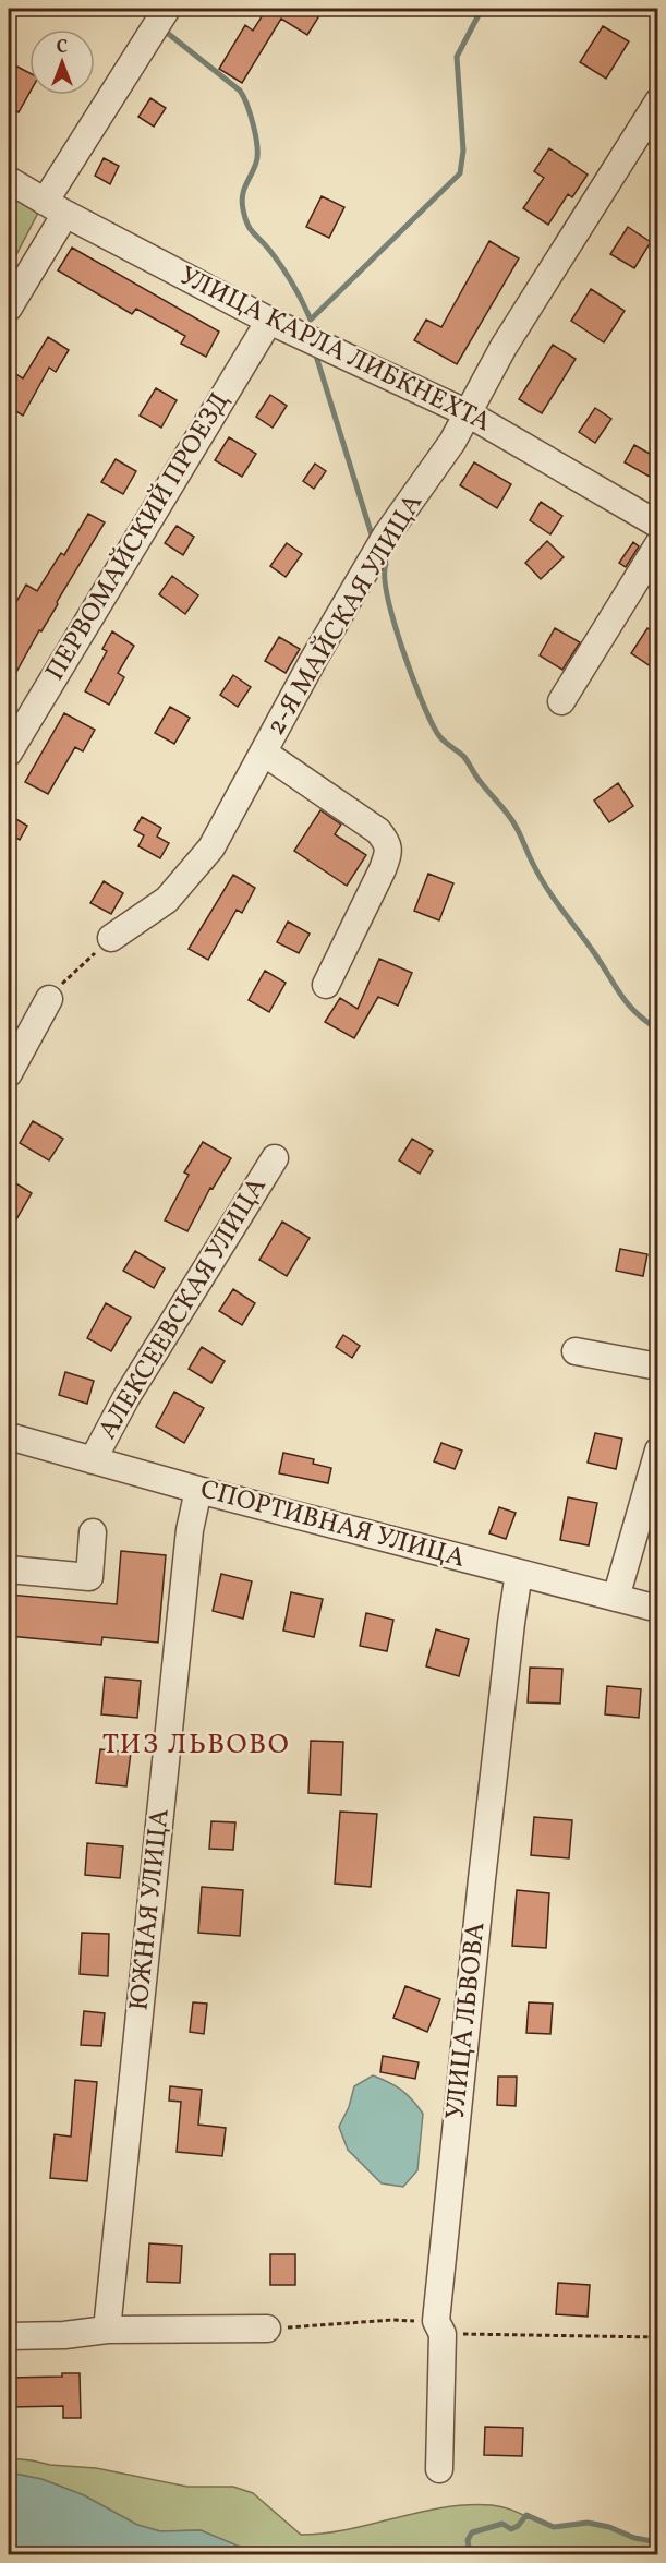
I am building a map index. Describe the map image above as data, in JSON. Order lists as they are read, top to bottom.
{
  "streets": {
    "street": [
      "УЛИЦА КАРЛА ЛИБКНЕХТА",
      "ПЕРВОМАЙСКИЙ ПРОЕЗД",
      "2-Я МАЙСКАЯ УЛИЦА",
      "АЛЕКСЕЕВСКАЯ УЛИЦА",
      "СПОРТИВНАЯ УЛИЦА",
      "ЮЖНАЯ УЛИЦА",
      "УЛИЦА ЛЬВОВА"
    ]
  },
  "crossings": [
    ["УЛИЦА КАРЛА ЛИБКНЕХТА", "ПЕРВОМАЙСКИЙ ПРОЕЗД"],
    ["УЛИЦА КАРЛА ЛИБКНЕХТА", "2-Я МАЙСКАЯ УЛИЦА"],
    ["АЛЕКСЕЕВСКАЯ УЛИЦА", "СПОРТИВНАЯ УЛИЦА"],
    ["СПОРТИВНАЯ УЛИЦА", "ЮЖНАЯ УЛИЦА"],
    ["СПОРТИВНАЯ УЛИЦА", "УЛИЦА ЛЬВОВА"]
  ],
  "districts": ["ТИЗ ЛЬВОВО"],
  "north": "top"
}
